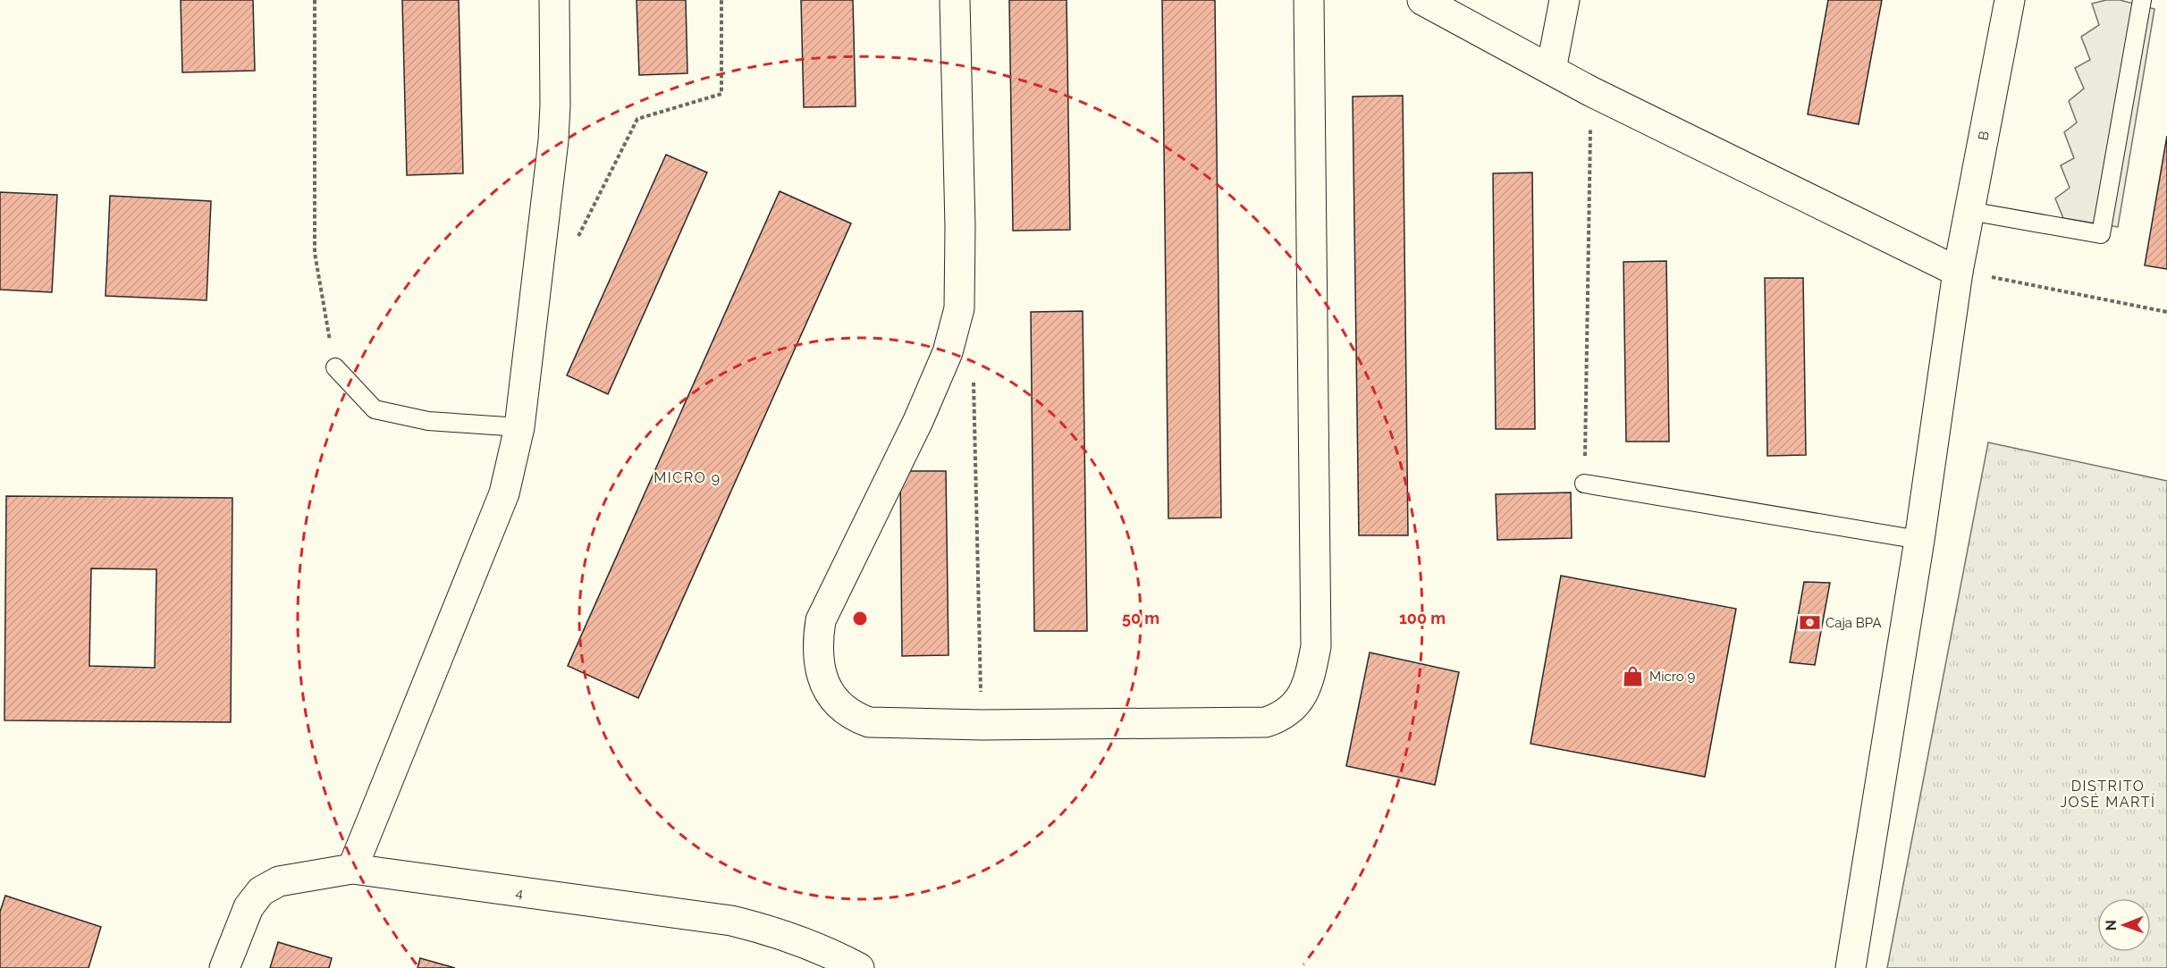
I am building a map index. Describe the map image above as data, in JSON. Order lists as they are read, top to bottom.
{
  "streets": {
    "street": ["B", "4"]
  },
  "districts": ["MICRO 9", "DISTRITO JOSÉ MARTÍ"],
  "places": {
    "bank": ["Caja BPA"],
    "shop": ["Micro 9"]
  },
  "north": "left",
  "rings": ["50 m", "100 m"]
}
